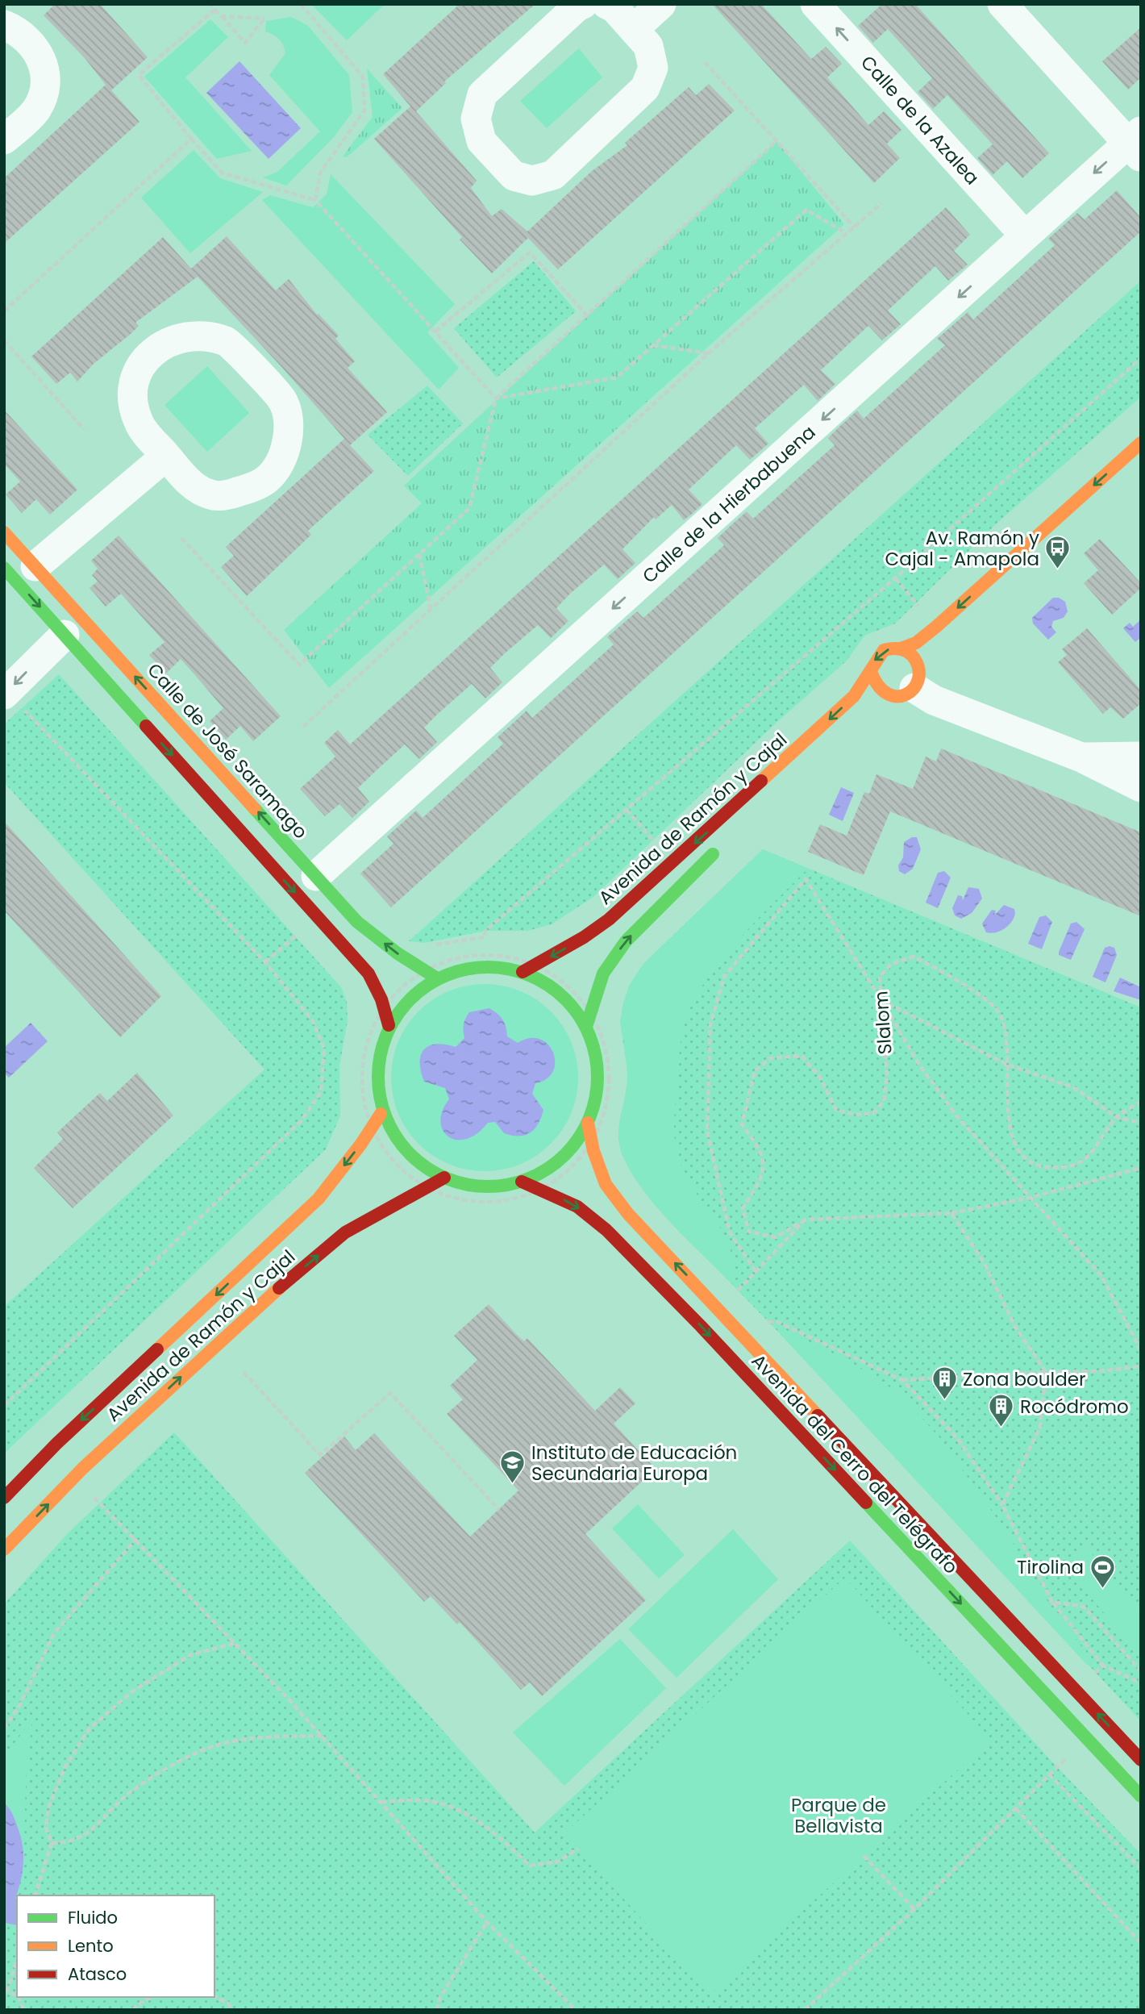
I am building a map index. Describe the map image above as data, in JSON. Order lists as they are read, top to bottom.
{
  "streets": {
    "street": [
      "Calle de la Azalea",
      "Calle de la Hierbabuena",
      "Calle de José Saramago",
      "Avenida de Ramón y Cajal",
      "Avenida del Cerro del Telégrafo"
    ],
    "path": ["Slalom"]
  },
  "crossings": [
    ["Calle de la Azalea", "Calle de la Hierbabuena"],
    ["Calle de la Hierbabuena", "Calle de José Saramago"]
  ],
  "one_way": ["Calle de la Hierbabuena"],
  "parks": ["Parque de Bellavista"],
  "places": {
    "bus stop": ["Av. Ramón y Cajal - Amapola"],
    "building": ["Zona boulder", "Rocódromo"],
    "school or university": ["Instituto de Educación Secundaria Europa"],
    "sports": ["Tirolina"]
  },
  "legend": ["Fluido", "Lento", "Atasco"]
}
